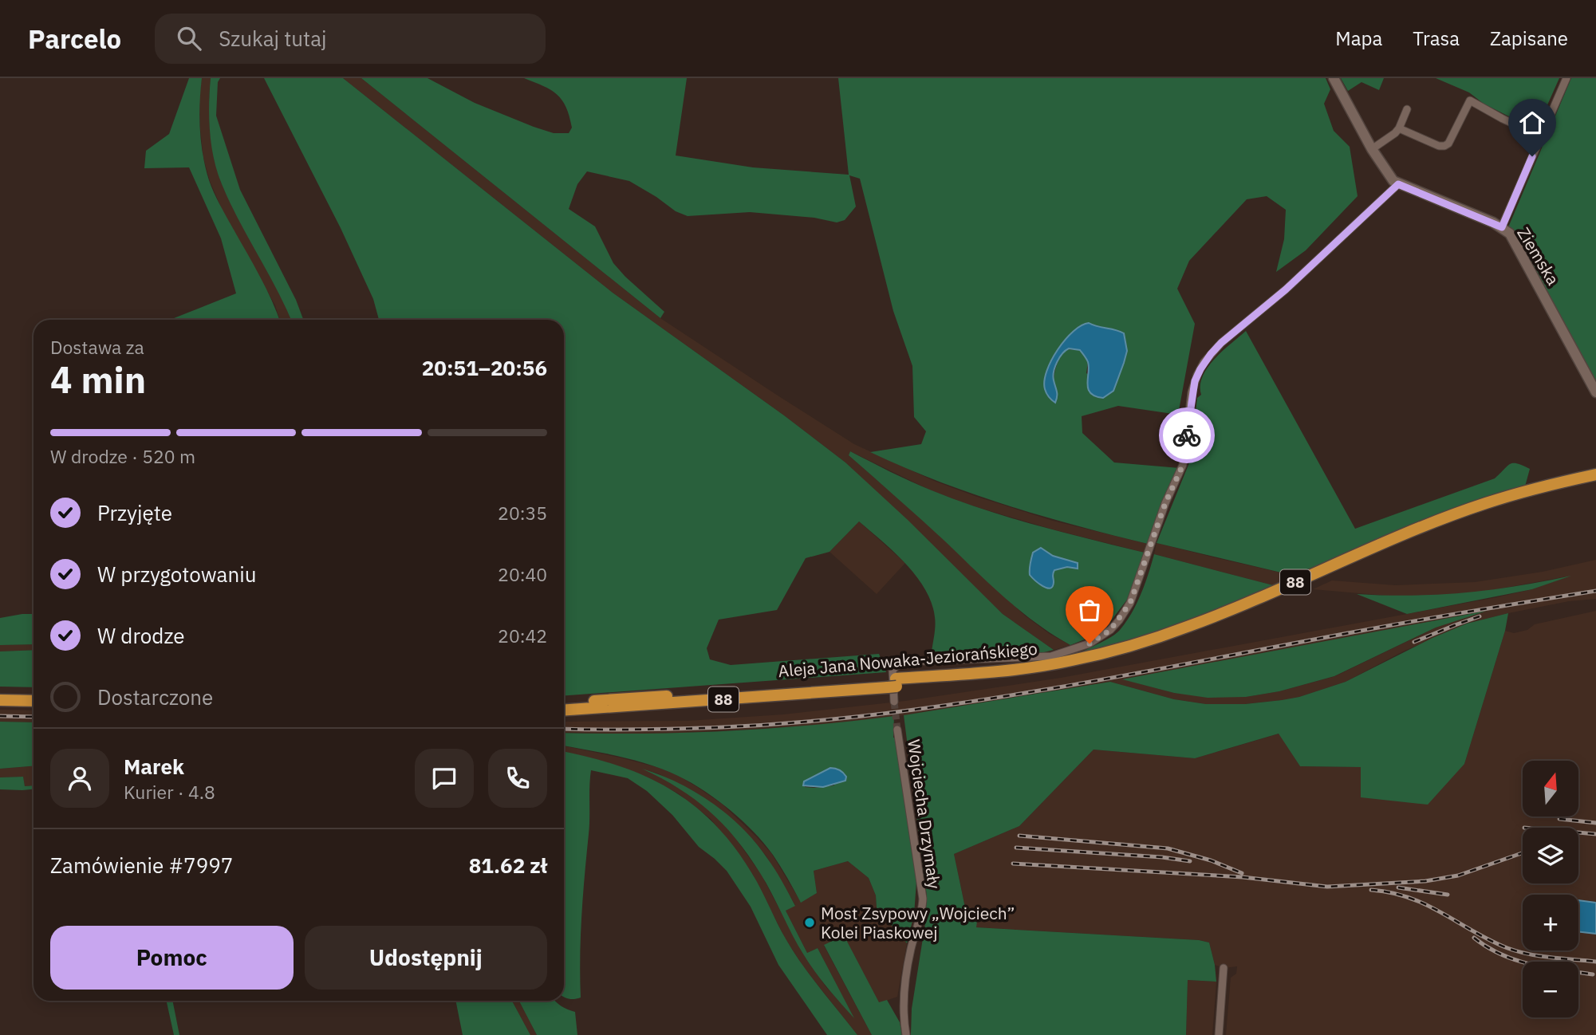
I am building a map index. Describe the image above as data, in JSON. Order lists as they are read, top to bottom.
{
  "streets": {
    "main road": ["88", "Aleja Jana Nowaka-Jeziorańskiego"],
    "street": ["Ziemska", "Wojciecha Drzymały"]
  },
  "places": ["Most Zsypowy „Wojciech” Kolei Piaskowej"],
  "north": "top",
  "page": {
    "header": "Parcelo",
    "search": "Szukaj tutaj",
    "nav": ["Mapa", "Trasa", "Zapisane"],
    "heading": ["4 min", "Dostawa za", "20:51–20:56"],
    "panel": [
      "Marek",
      "Kurier · 4.8",
      "Zamówienie #7997",
      "81.62 zł"
    ],
    "bar": "W drodze · 520 m",
    "list": [
      ["Przyjęte", "20:35"],
      ["W przygotowaniu", "20:40"],
      ["W drodze", "20:42"],
      "Dostarczone"
    ],
    "map_buttons": ["+", "−"],
    "buttons": ["Pomoc", "Udostępnij"]
  }
}
